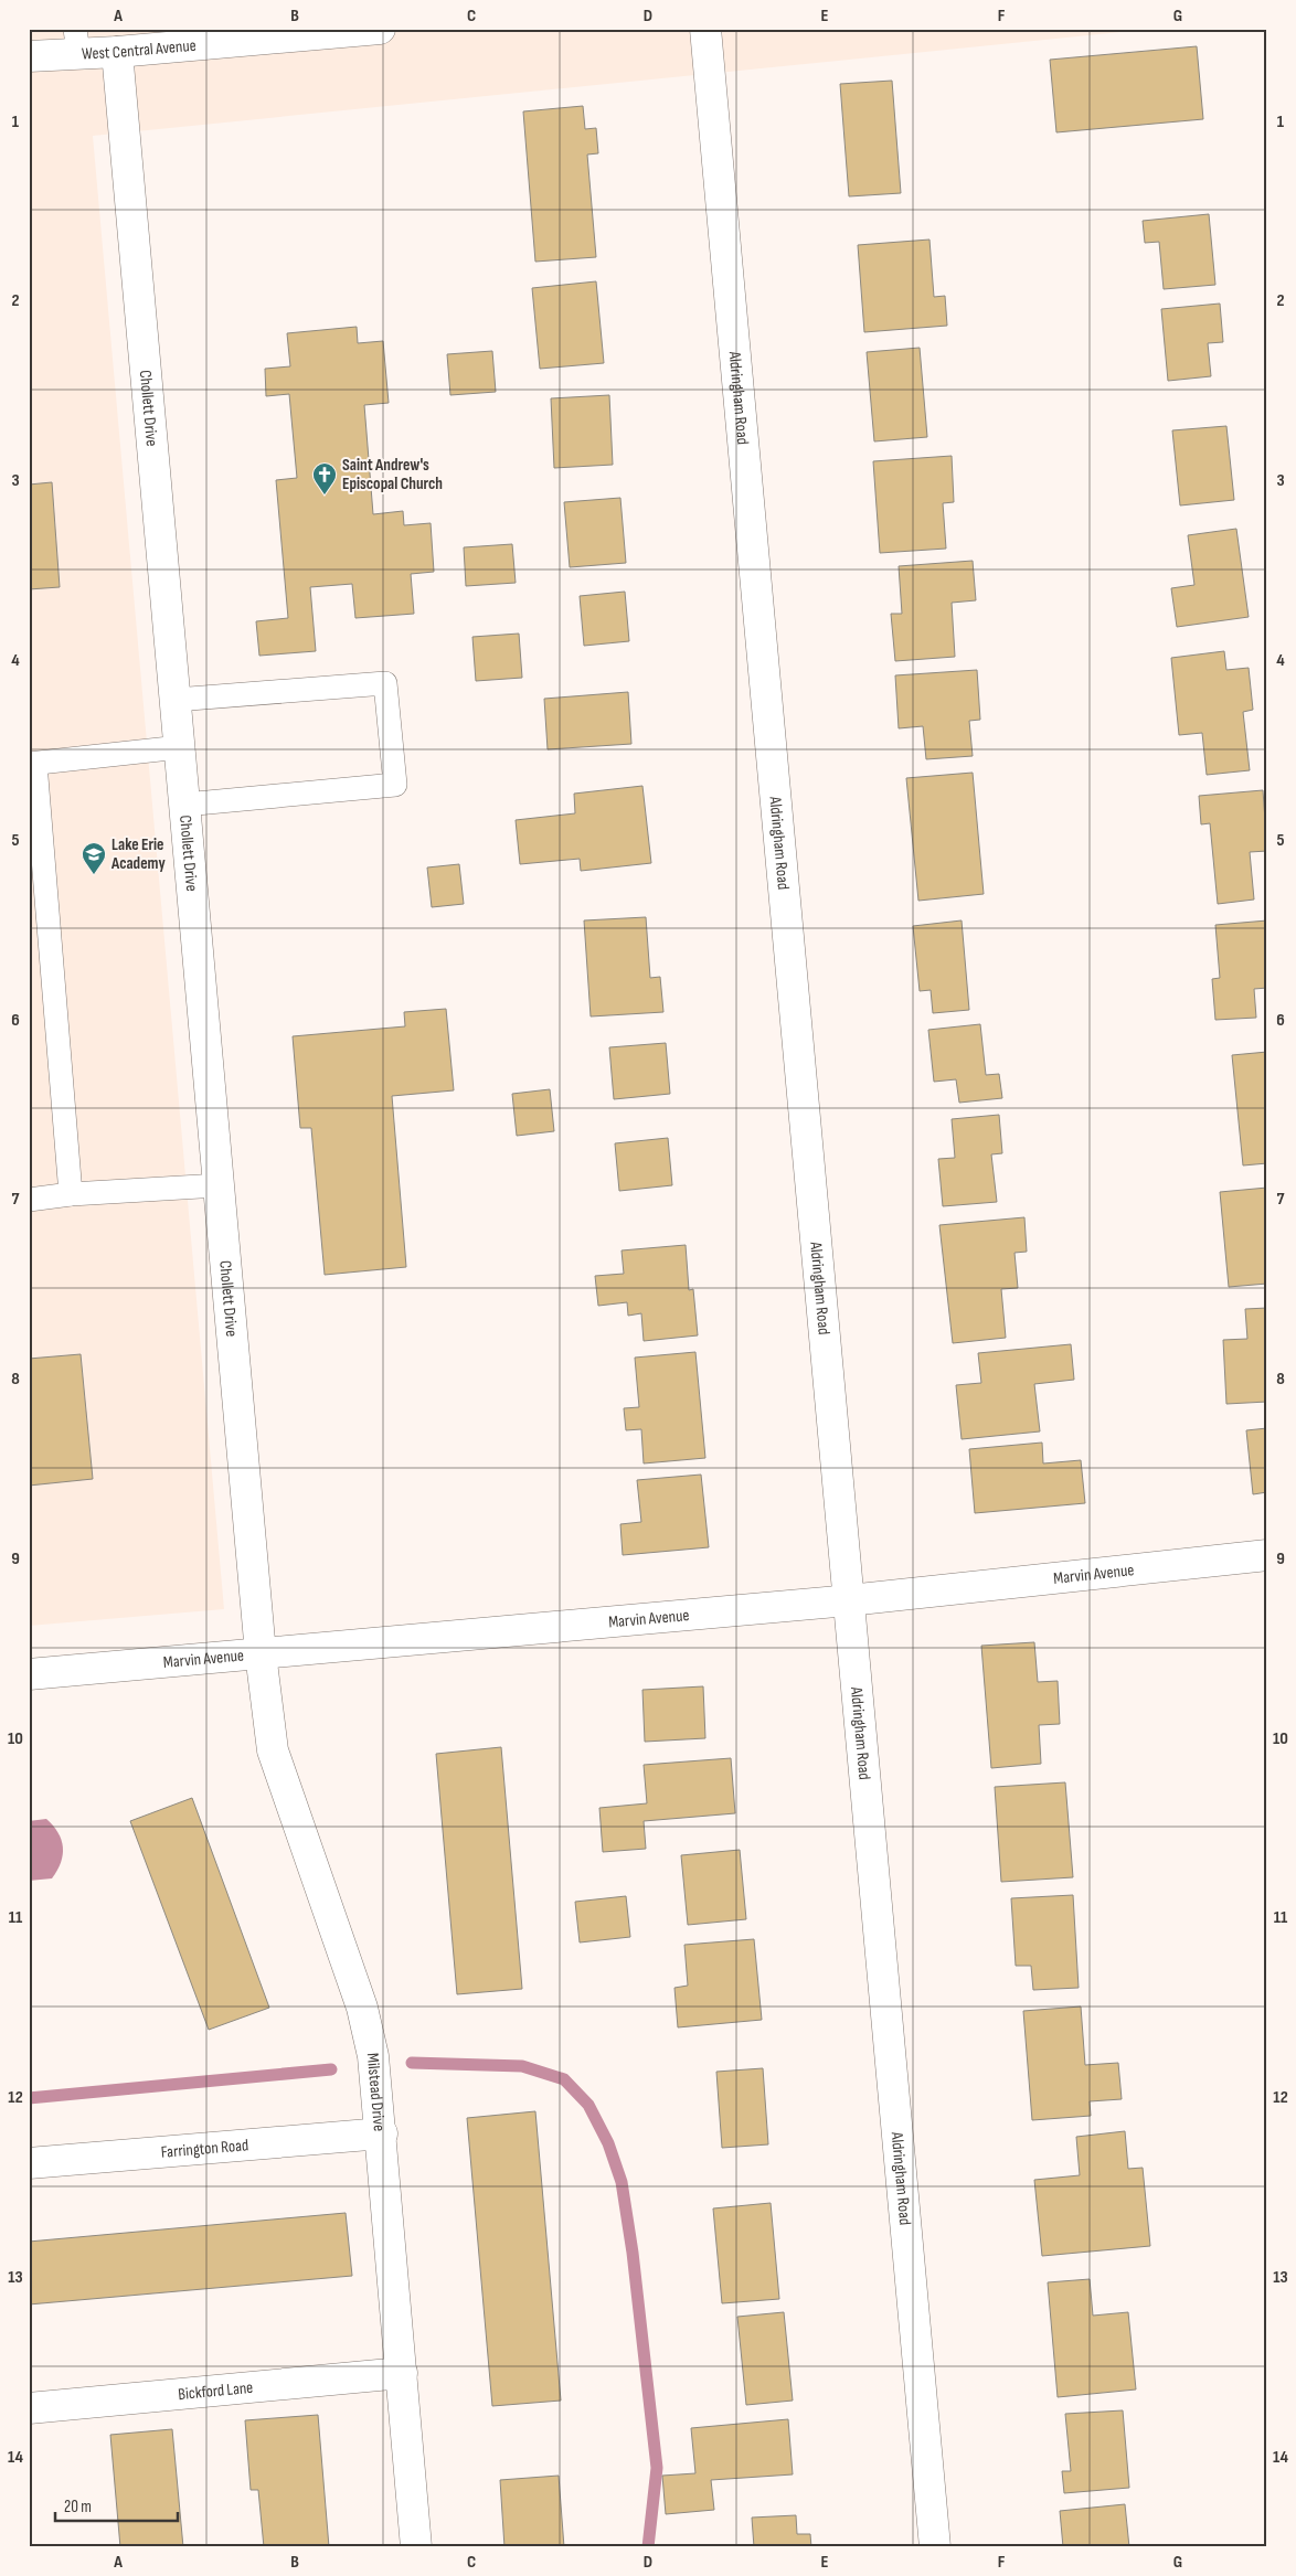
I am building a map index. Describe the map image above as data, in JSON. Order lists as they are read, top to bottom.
{
  "streets": {
    "street": [
      "West Central Avenue",
      "Aldringham Road",
      "Chollett Drive",
      "Marvin Avenue",
      "Milstead Drive",
      "Farrington Road",
      "Bickford Lane"
    ]
  },
  "crossings": [
    ["West Central Avenue", "Chollett Drive"],
    ["Aldringham Road", "Marvin Avenue"],
    ["Chollett Drive", "Marvin Avenue"],
    ["Chollett Drive", "Milstead Drive"],
    ["Marvin Avenue", "Milstead Drive"],
    ["Milstead Drive", "Farrington Road"],
    ["Milstead Drive", "Bickford Lane"]
  ],
  "places": {
    "church": ["Saint Andrew's Episcopal Church"],
    "school or university": ["Lake Erie Academy"]
  },
  "scale_bar": "20 m",
  "grid": {
    "columns": [
      "A",
      "B",
      "C",
      "D",
      "E",
      "F",
      "G"
    ],
    "rows": [
      "1",
      "2",
      "3",
      "4",
      "5",
      "6",
      "7",
      "8",
      "9",
      "10",
      "11",
      "12",
      "13",
      "14"
    ]
  }
}
